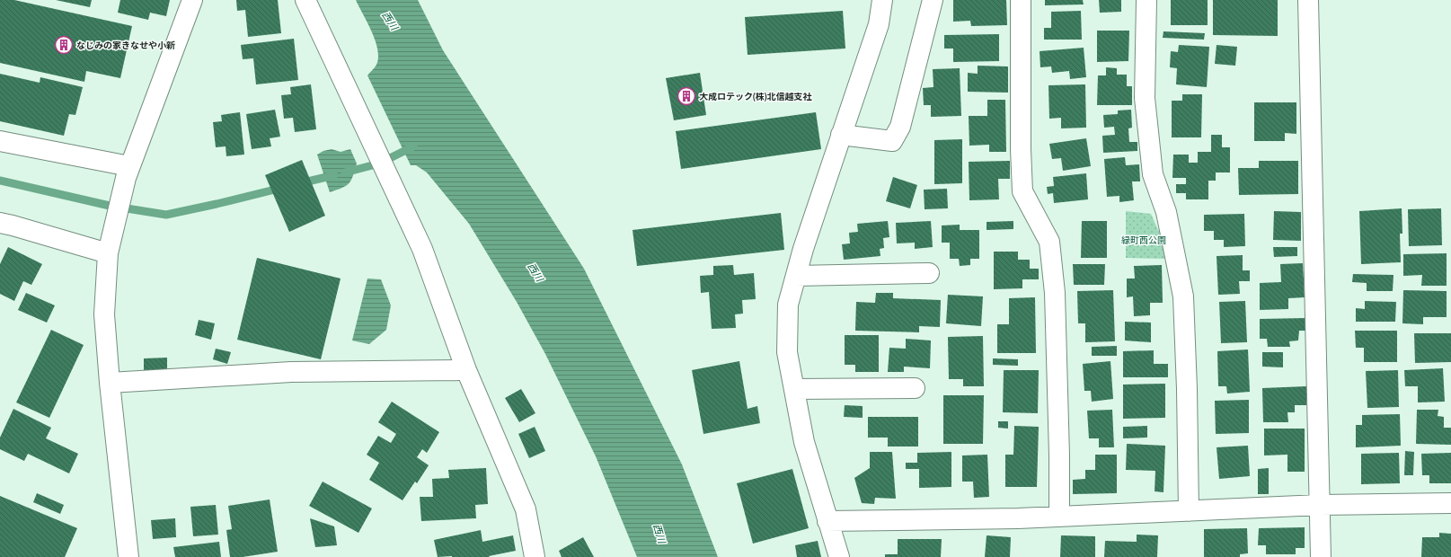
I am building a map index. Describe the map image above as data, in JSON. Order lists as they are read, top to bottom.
{
  "water": ["西川"],
  "parks": ["緑町西公園"],
  "places": {
    "building": ["なじみの家きなせや小新", "大成ロテック(株)北信越支社"]
  }
}
